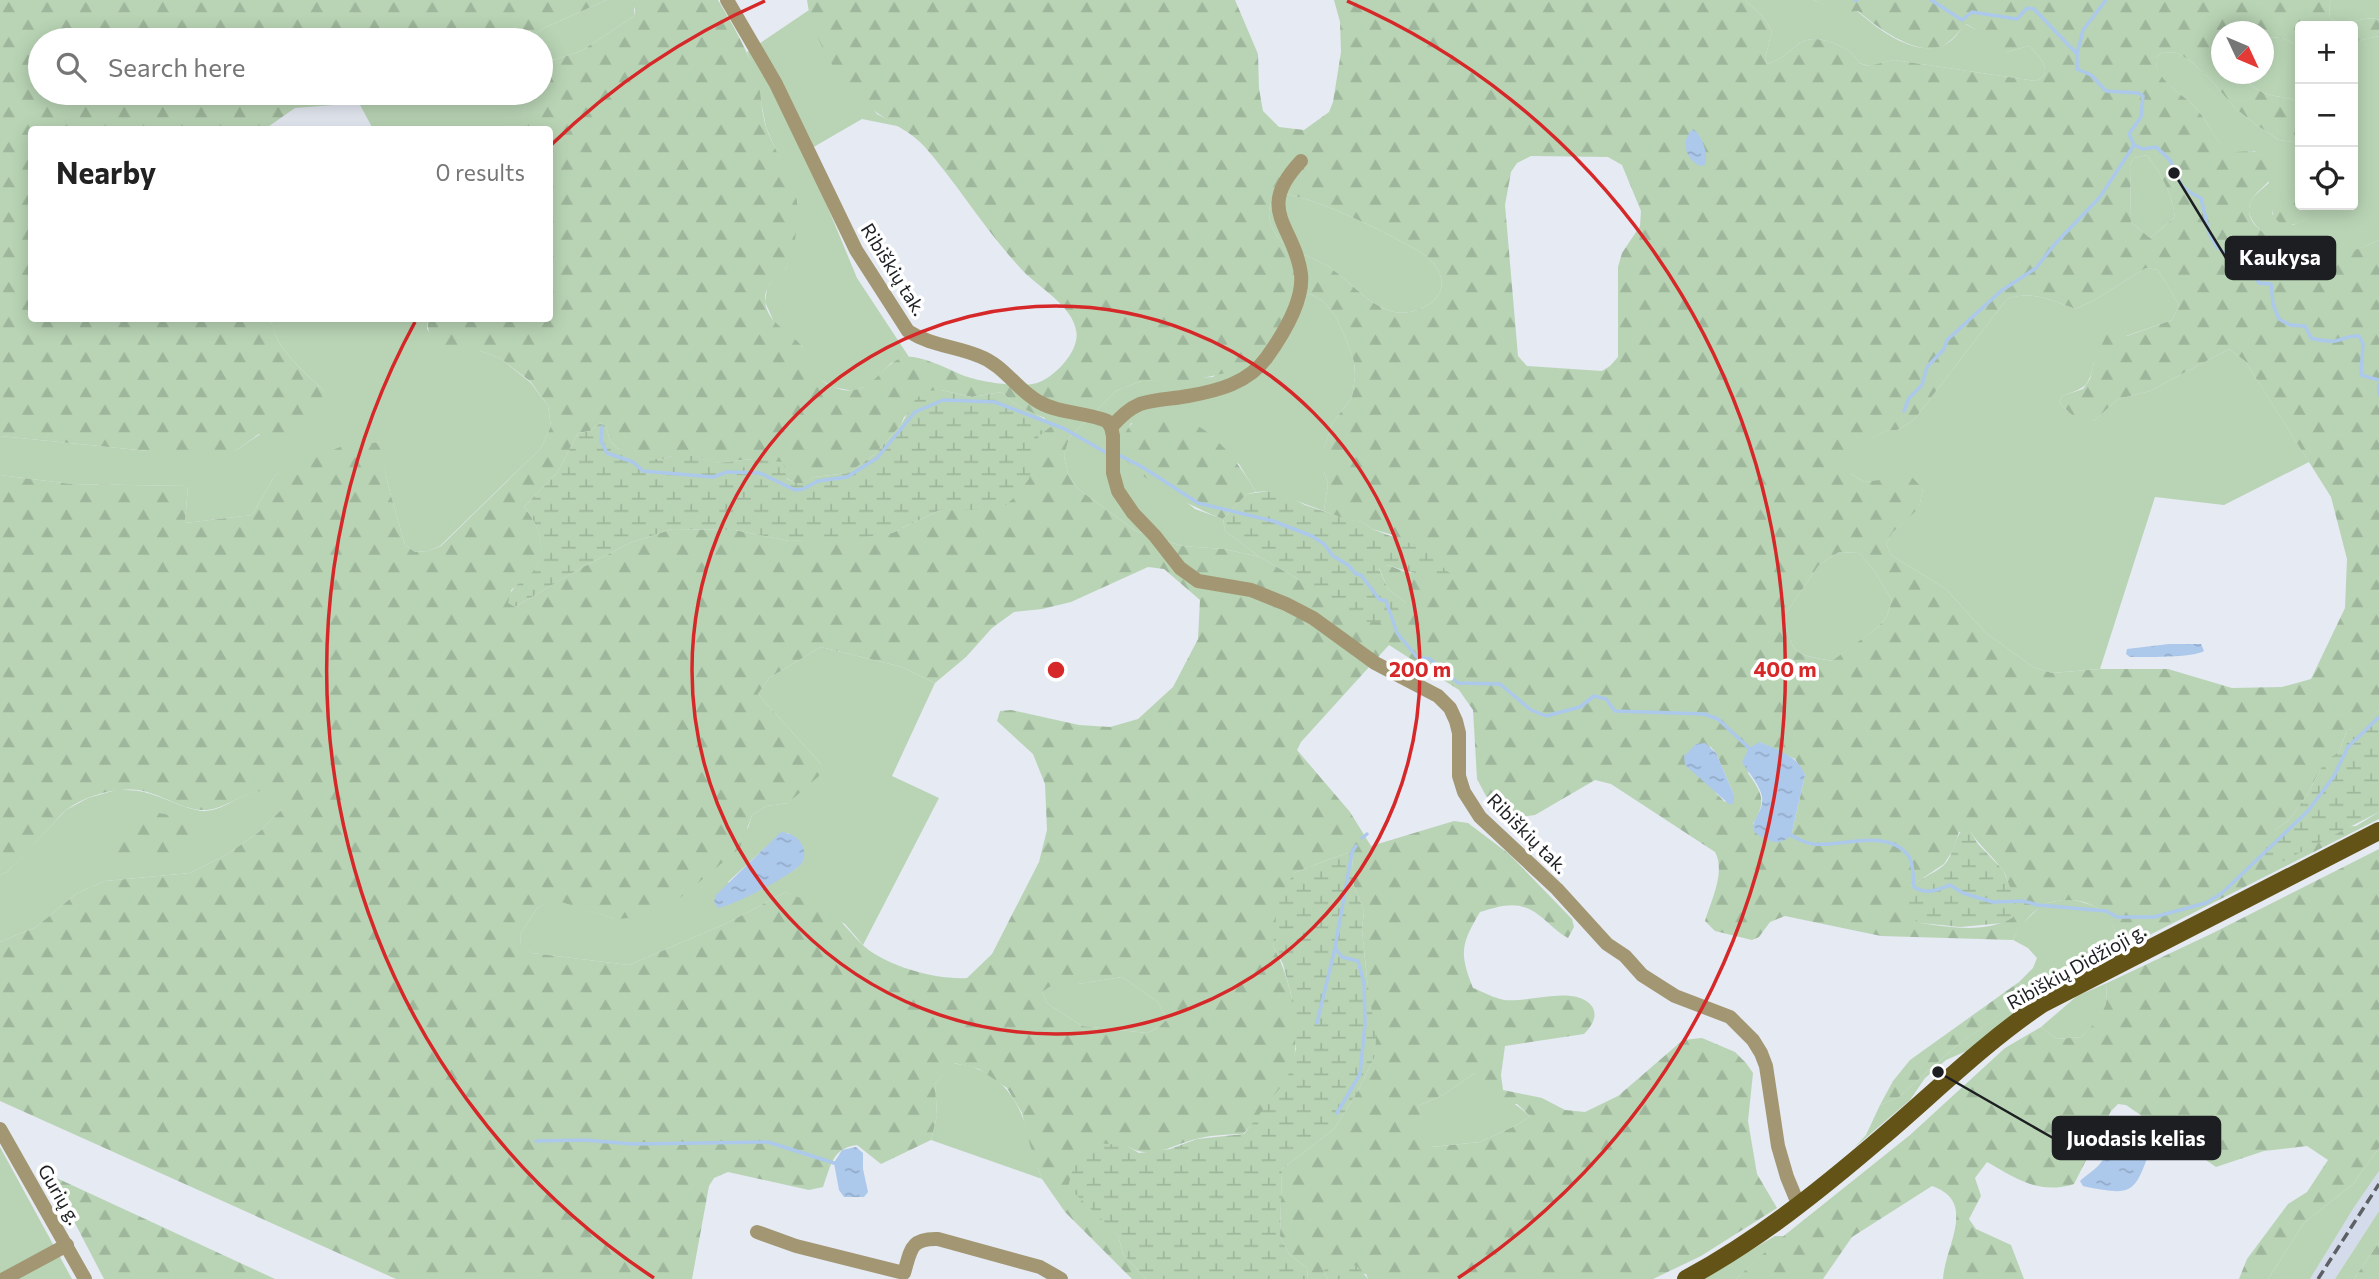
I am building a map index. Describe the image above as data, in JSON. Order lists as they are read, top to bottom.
{
  "streets": {
    "main road": ["Ribiškių Didžioji g."],
    "street": ["Ribiškių tak.", "Gurių g."]
  },
  "crossings": [
    ["Ribiškių tak.", "Ribiškių Didžioji g."]
  ],
  "places": ["Kaukysa", "Juodasis kelias"],
  "north": "bottom right",
  "page": {
    "map_buttons": ["+", "−"],
    "search": "Search here",
    "heading": ["Nearby", "0 results"]
  },
  "rings": ["200 m", "400 m"]
}
